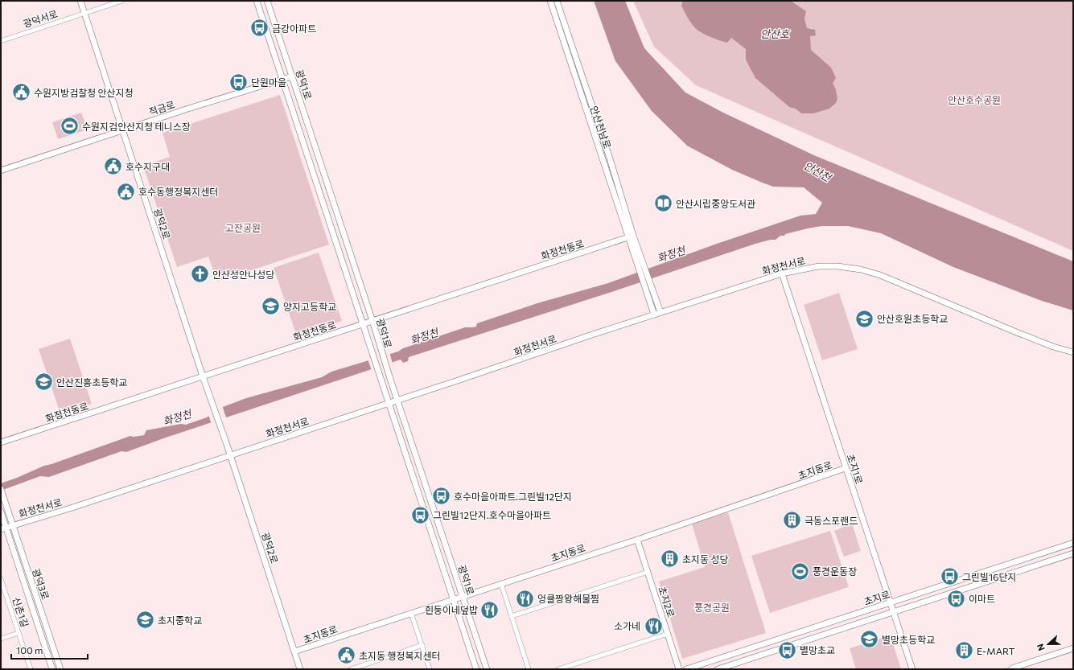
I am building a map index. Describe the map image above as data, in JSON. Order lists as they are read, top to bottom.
{
  "streets": {
    "street": [
      "광덕서로",
      "광덕1로",
      "적금로",
      "안산천남로",
      "광덕2로",
      "화정천동로",
      "화정천서로",
      "초지1로",
      "초지동로",
      "광덕3로",
      "초지로",
      "초지2로",
      "신촌1길"
    ]
  },
  "crossings": [
    ["광덕서로", "광덕2로"],
    ["광덕1로", "적금로"],
    ["광덕1로", "화정천동로"],
    ["광덕1로", "화정천서로"],
    ["광덕1로", "초지동로"],
    ["적금로", "광덕2로"],
    ["안산천남로", "화정천동로"],
    ["안산천남로", "화정천서로"],
    ["광덕2로", "화정천동로"],
    ["광덕2로", "화정천서로"],
    ["광덕2로", "초지동로"],
    ["화정천서로", "초지1로"],
    ["화정천서로", "광덕3로"],
    ["초지1로", "초지동로"],
    ["초지1로", "초지로"],
    ["초지동로", "초지2로"]
  ],
  "water": ["안산호", "안산천", "화정천"],
  "parks": ["안산호수공원", "고잔공원", "풍경공원"],
  "places": {
    "bus stop": [
      "금강아파트",
      "단원마을",
      "호수마을아파트.그린빌12단지",
      "그린빌12단지.호수마을아파트",
      "그린빌16단지",
      "이마트",
      "별망초교"
    ],
    "public building": [
      "수원지방검찰청 안산지청",
      "호수지구대",
      "호수동행정복지센터",
      "초지동 행정복지센터"
    ],
    "sports": ["수원지검안산지청 테니스장", "풍경운동장"],
    "library": ["안산시립중앙도서관"],
    "church": ["안산성안나성당"],
    "school or university": [
      "양지고등학교",
      "안산호원초등학교",
      "안산진흥초등학교",
      "초지중학교",
      "별망초등학교"
    ],
    "building": ["극동스포랜드", "초지동 성당", "E-MART"],
    "restaurant": ["엉클짱왕해물찜", "흰둥이네덮밥", "소가네"]
  },
  "scale_bar": "100 m",
  "north": "left"
}
